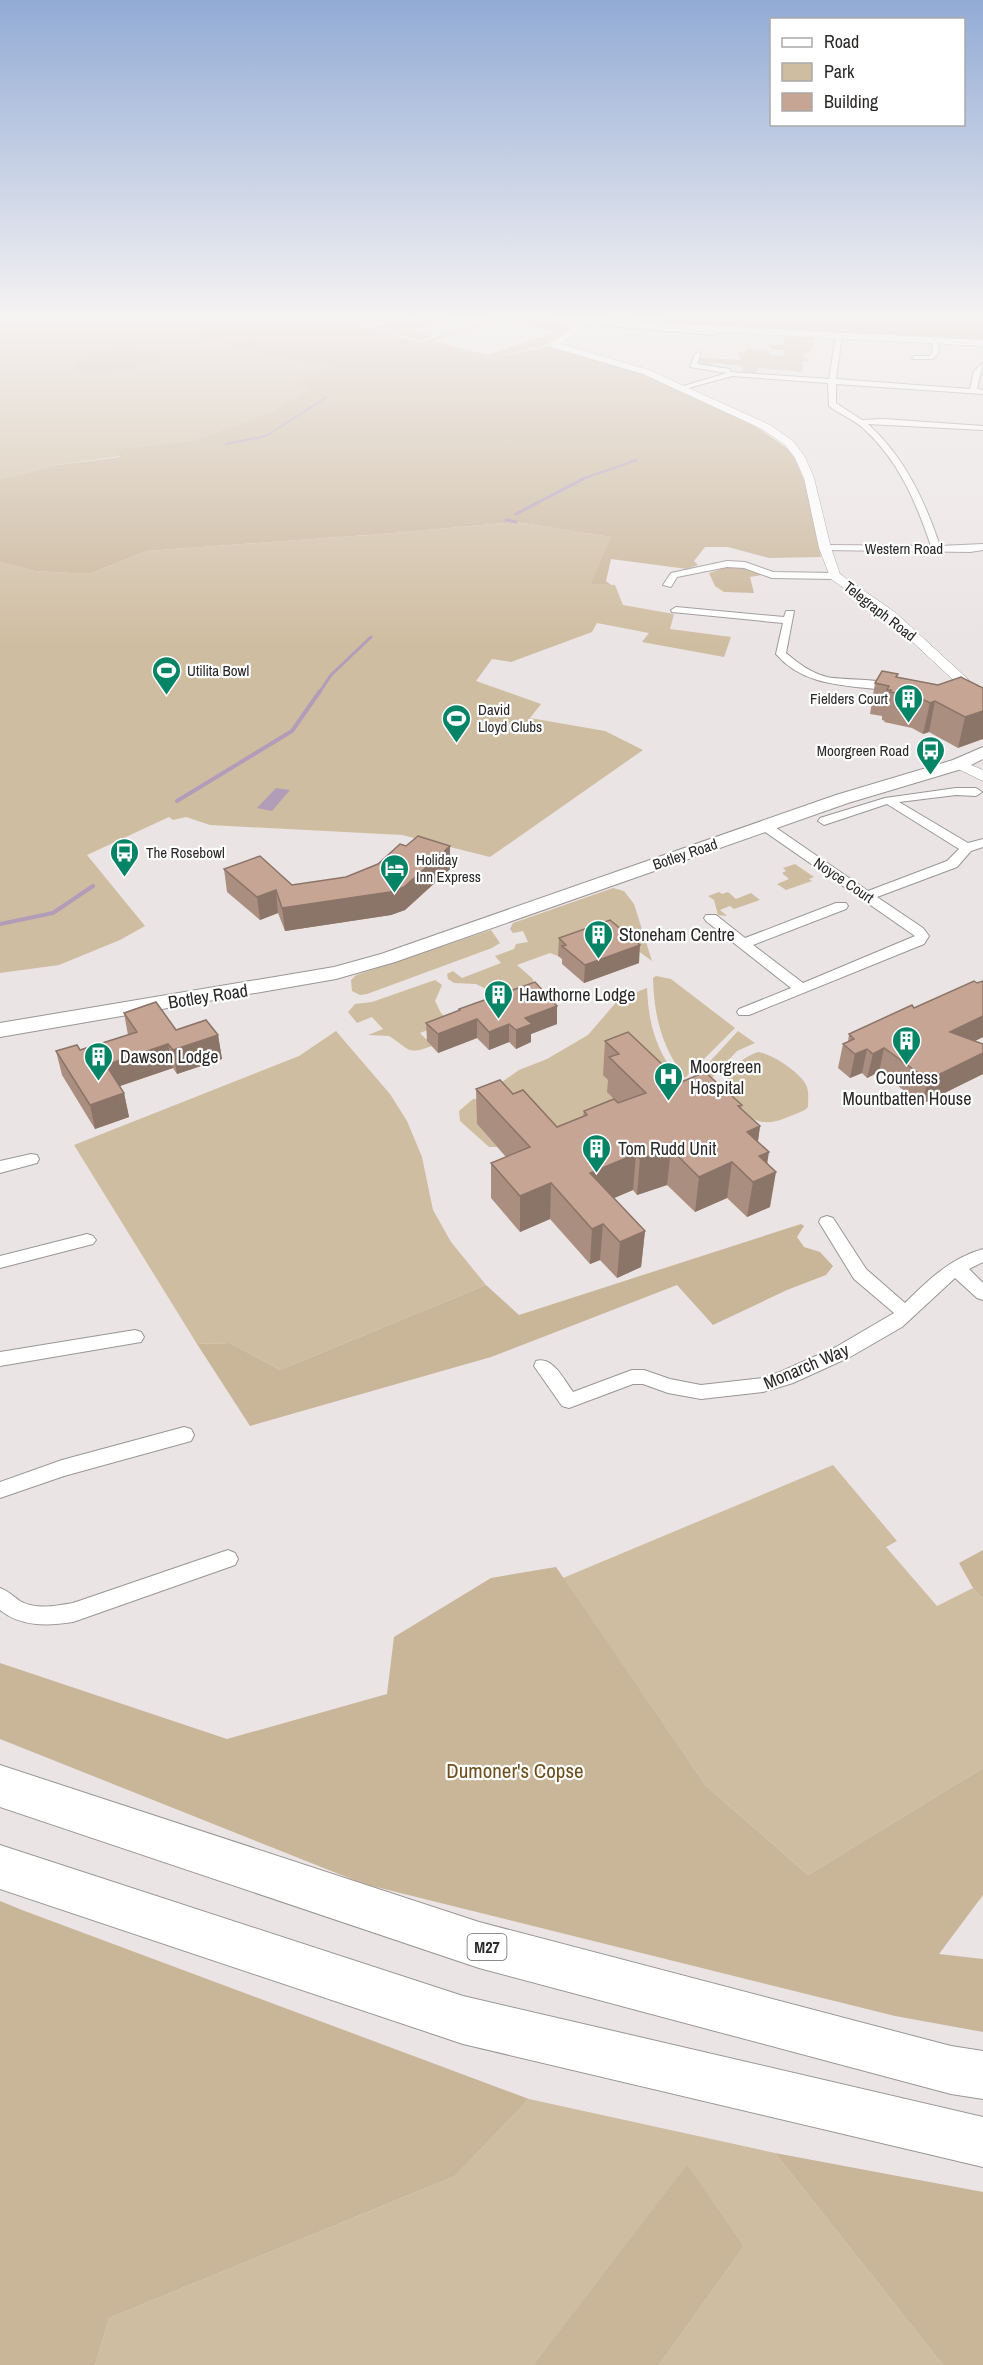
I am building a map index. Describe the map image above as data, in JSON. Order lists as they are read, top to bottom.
{
  "streets": {
    "highway": ["M27"],
    "main road": ["Botley Road"],
    "street": [
      "Western Road",
      "Telegraph Road",
      "Noyce Court",
      "Monarch Way"
    ]
  },
  "crossings": [
    ["Western Road", "Telegraph Road"],
    ["Botley Road", "Noyce Court"]
  ],
  "parks": ["Dumoner's Copse"],
  "places": {
    "sports": ["Utilita Bowl", "David Lloyd Clubs"],
    "building": [
      "Fielders Court",
      "Stoneham Centre",
      "Hawthorne Lodge",
      "Countess Mountbatten House",
      "Dawson Lodge",
      "Tom Rudd Unit"
    ],
    "bus stop": ["Moorgreen Road", "The Rosebowl"],
    "hotel": ["Holiday Inn Express"],
    "hospital": ["Moorgreen Hospital"]
  },
  "legend": ["Road", "Park", "Building"]
}
